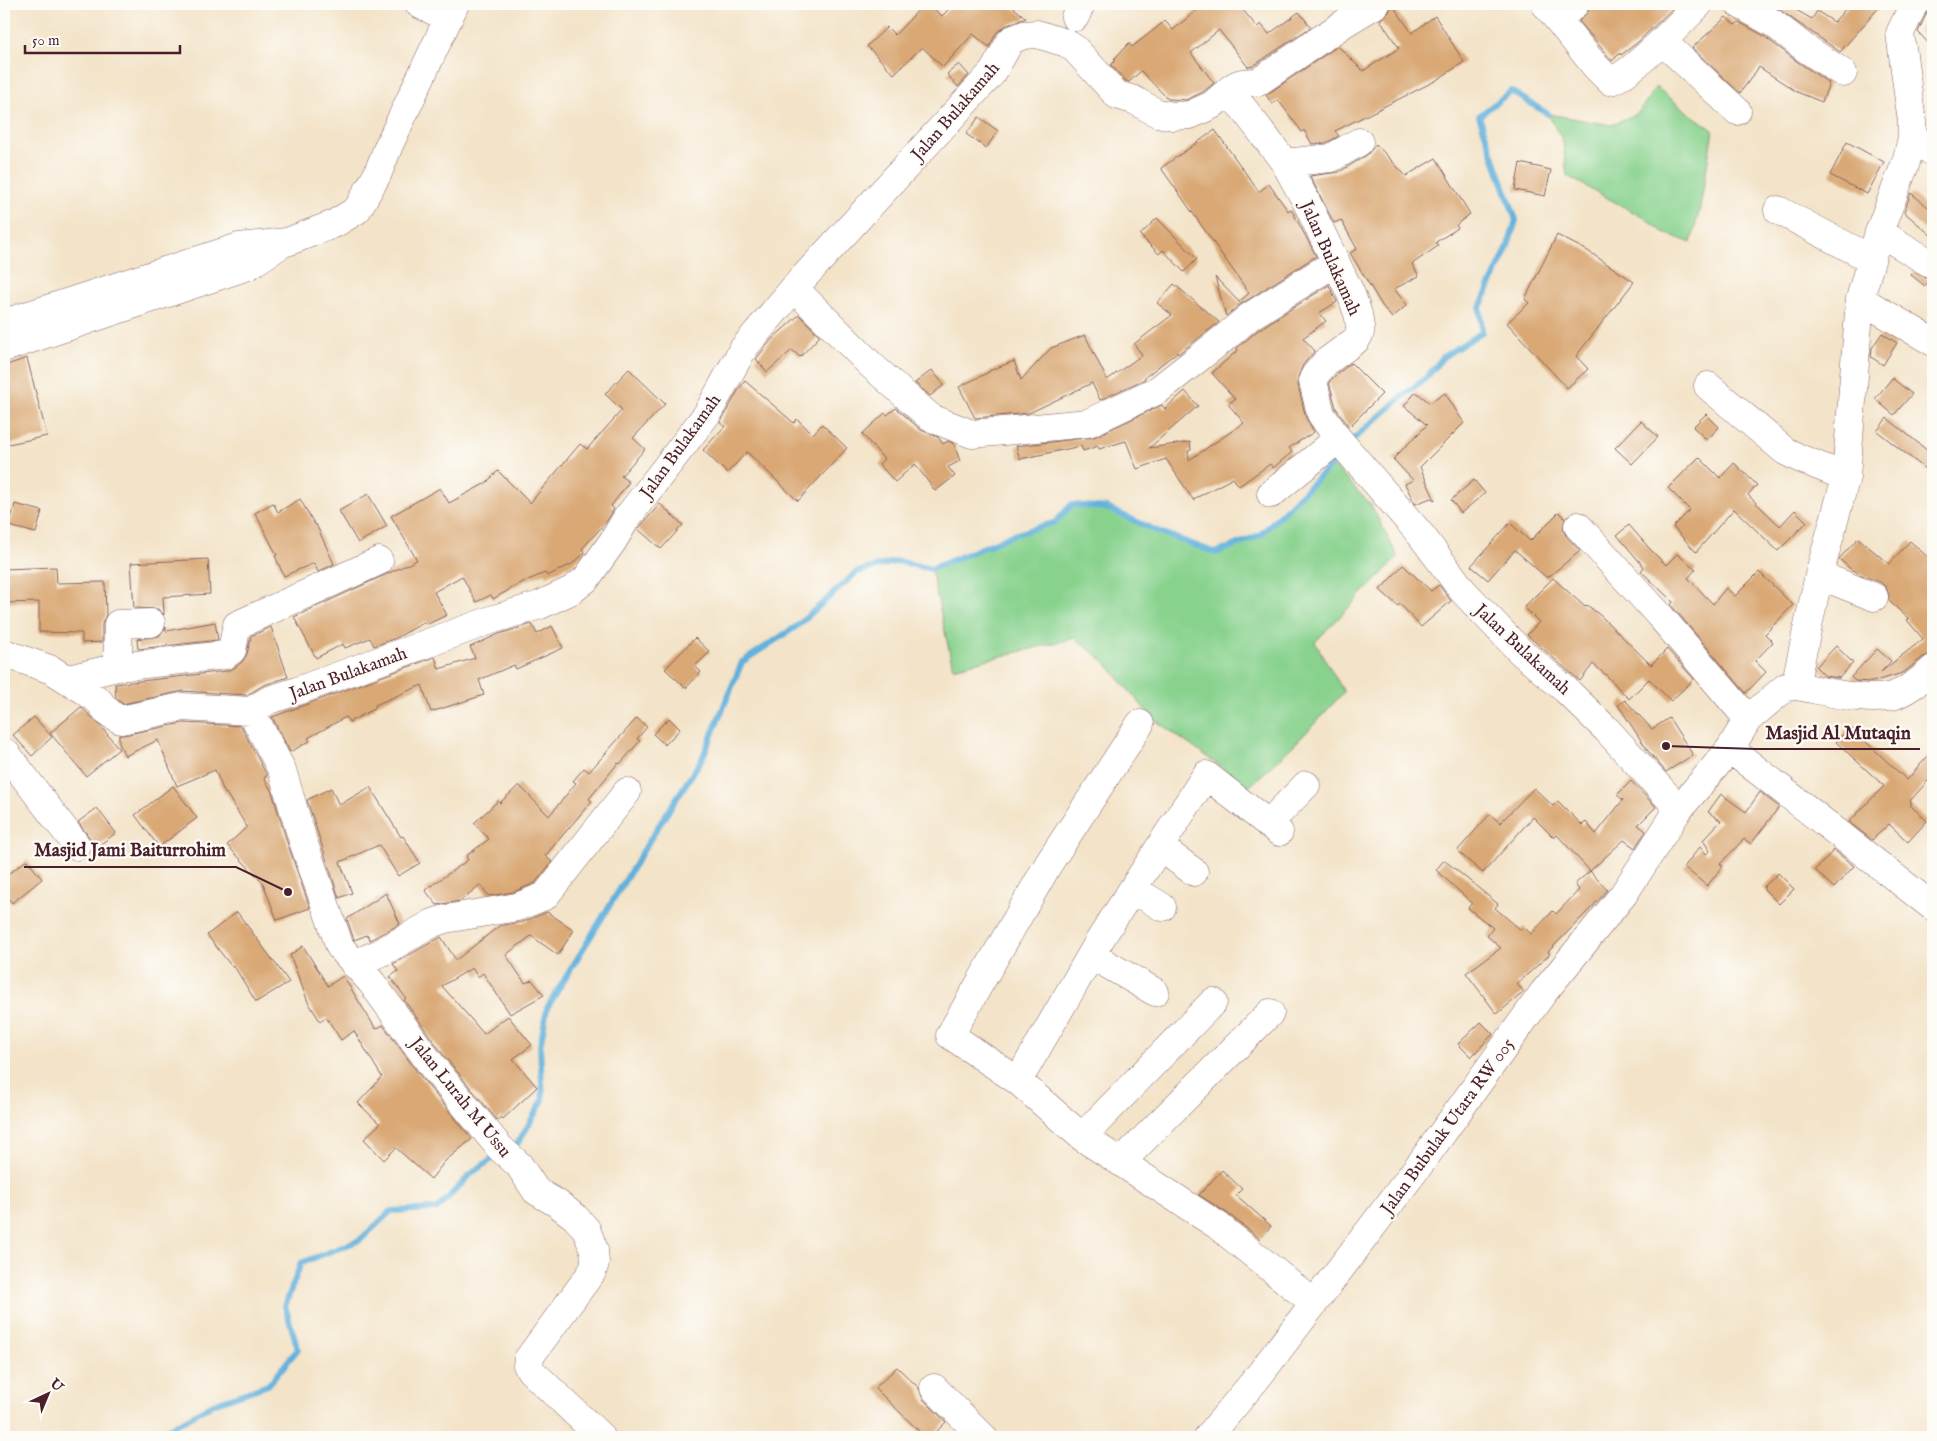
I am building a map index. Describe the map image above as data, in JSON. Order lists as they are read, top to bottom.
{
  "streets": {
    "street": ["Jalan Bulakamah", "Jalan Lurah M Ussu", "Jalan Bubulak Utara RW 005"]
  },
  "crossings": [
    ["Jalan Bulakamah", "Jalan Lurah M Ussu"],
    ["Jalan Bulakamah", "Jalan Bubulak Utara RW 005"]
  ],
  "places": ["Masjid Al Mutaqin", "Masjid Jami Baiturrohim"],
  "scale_bar": "50 m",
  "north": "top right"
}
